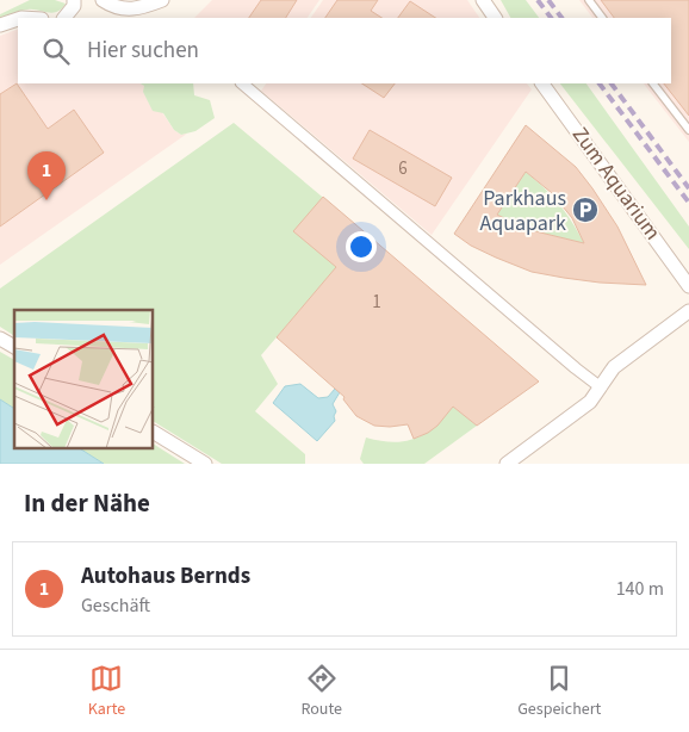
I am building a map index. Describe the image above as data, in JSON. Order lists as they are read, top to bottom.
{
  "streets": {
    "street": ["Zum Aquarium"]
  },
  "places": {
    "parking": ["Parkhaus Aquapark"]
  },
  "house_numbers": ["6", "1"],
  "page": {
    "search": "Hier suchen",
    "pins": "1",
    "heading": "In der Nähe",
    "list": [
      {
        "mark": "1",
        "name": "Autohaus Bernds",
        "note": "Geschäft",
        "value": "140 m"
      }
    ],
    "nav": ["Karte", "Route", "Gespeichert"]
  }
}
